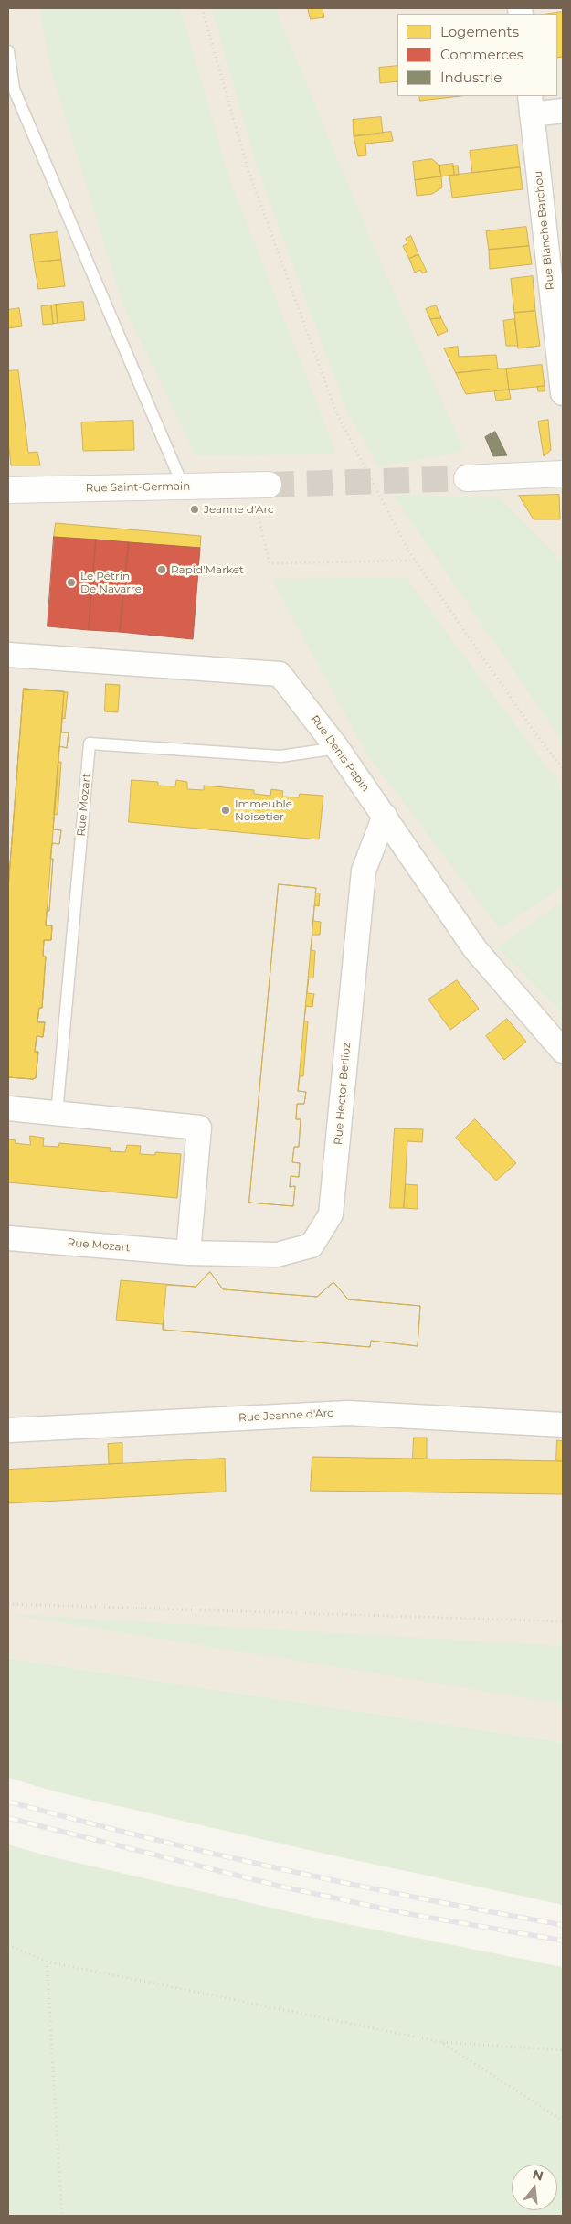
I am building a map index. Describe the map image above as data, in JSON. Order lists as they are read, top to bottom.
{
  "streets": {
    "street": [
      "Rue Blanche Barchou",
      "Rue Saint-Germain",
      "Rue Denis Papin",
      "Rue Mozart",
      "Rue Hector Berlioz",
      "Rue Jeanne d'Arc"
    ]
  },
  "crossings": [
    ["Rue Denis Papin", "Rue Mozart"],
    ["Rue Denis Papin", "Rue Hector Berlioz"],
    ["Rue Mozart", "Rue Hector Berlioz"]
  ],
  "places": [
    "Jeanne d'Arc",
    "Rapid'Market",
    "Le Pétrin De Navarre",
    "Immeuble Noisetier"
  ],
  "legend": ["Logements", "Commerces", "Industrie"],
  "north": "top"
}
